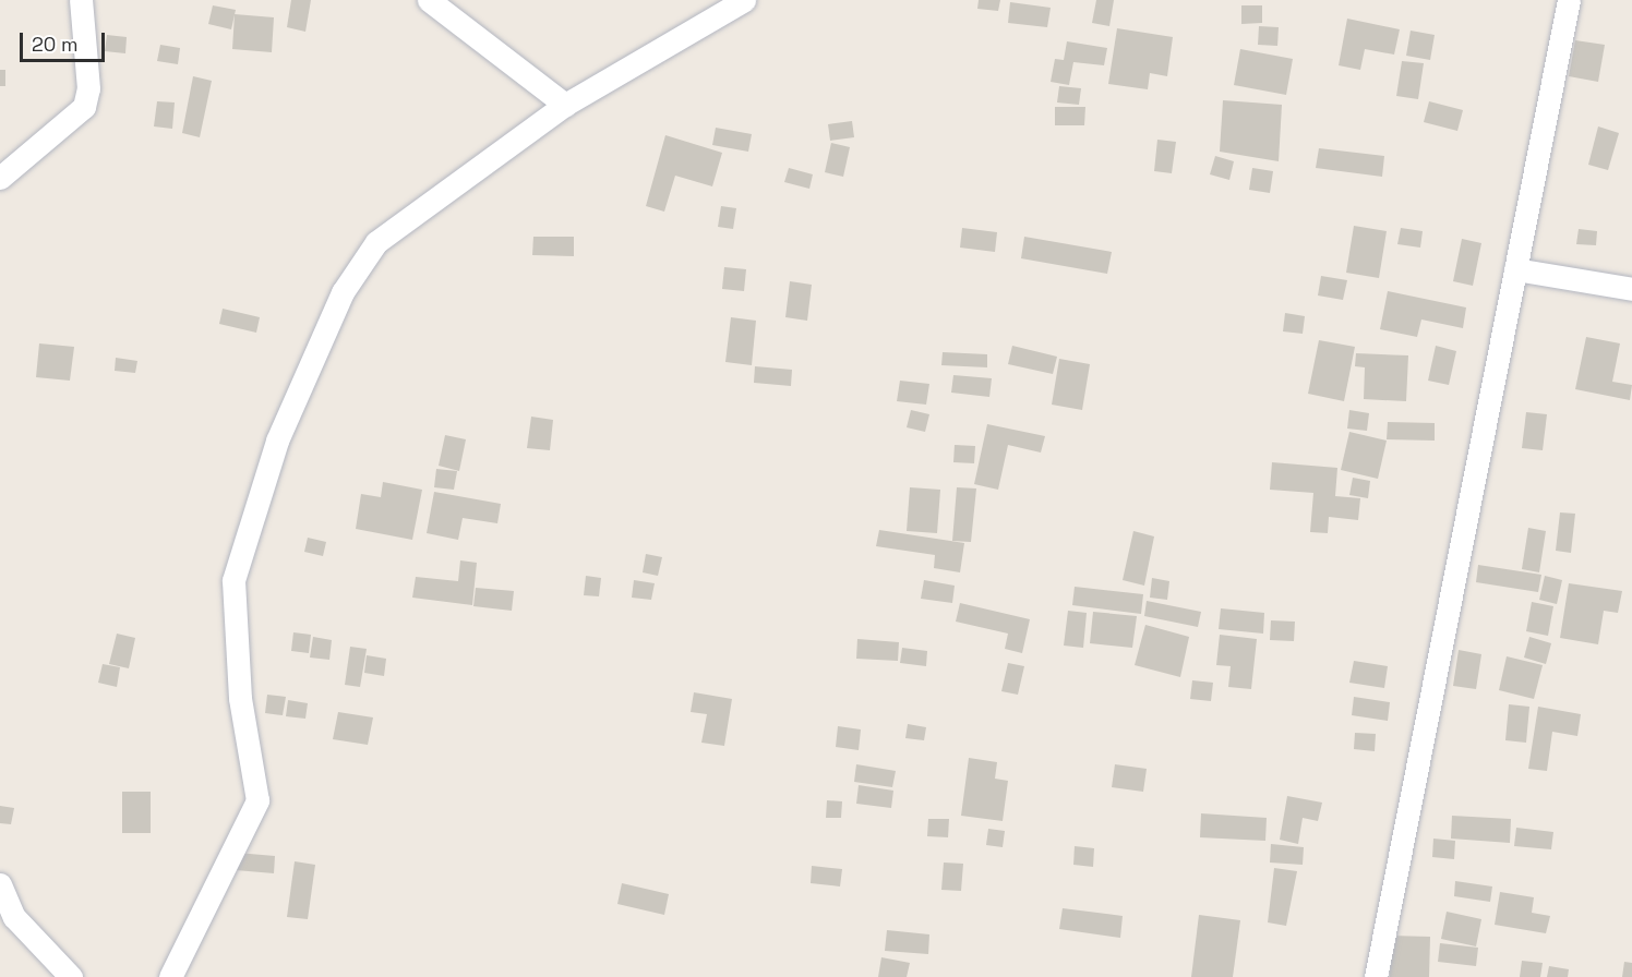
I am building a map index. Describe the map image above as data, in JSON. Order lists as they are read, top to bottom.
{
  "scale_bar": "20 m"
}
